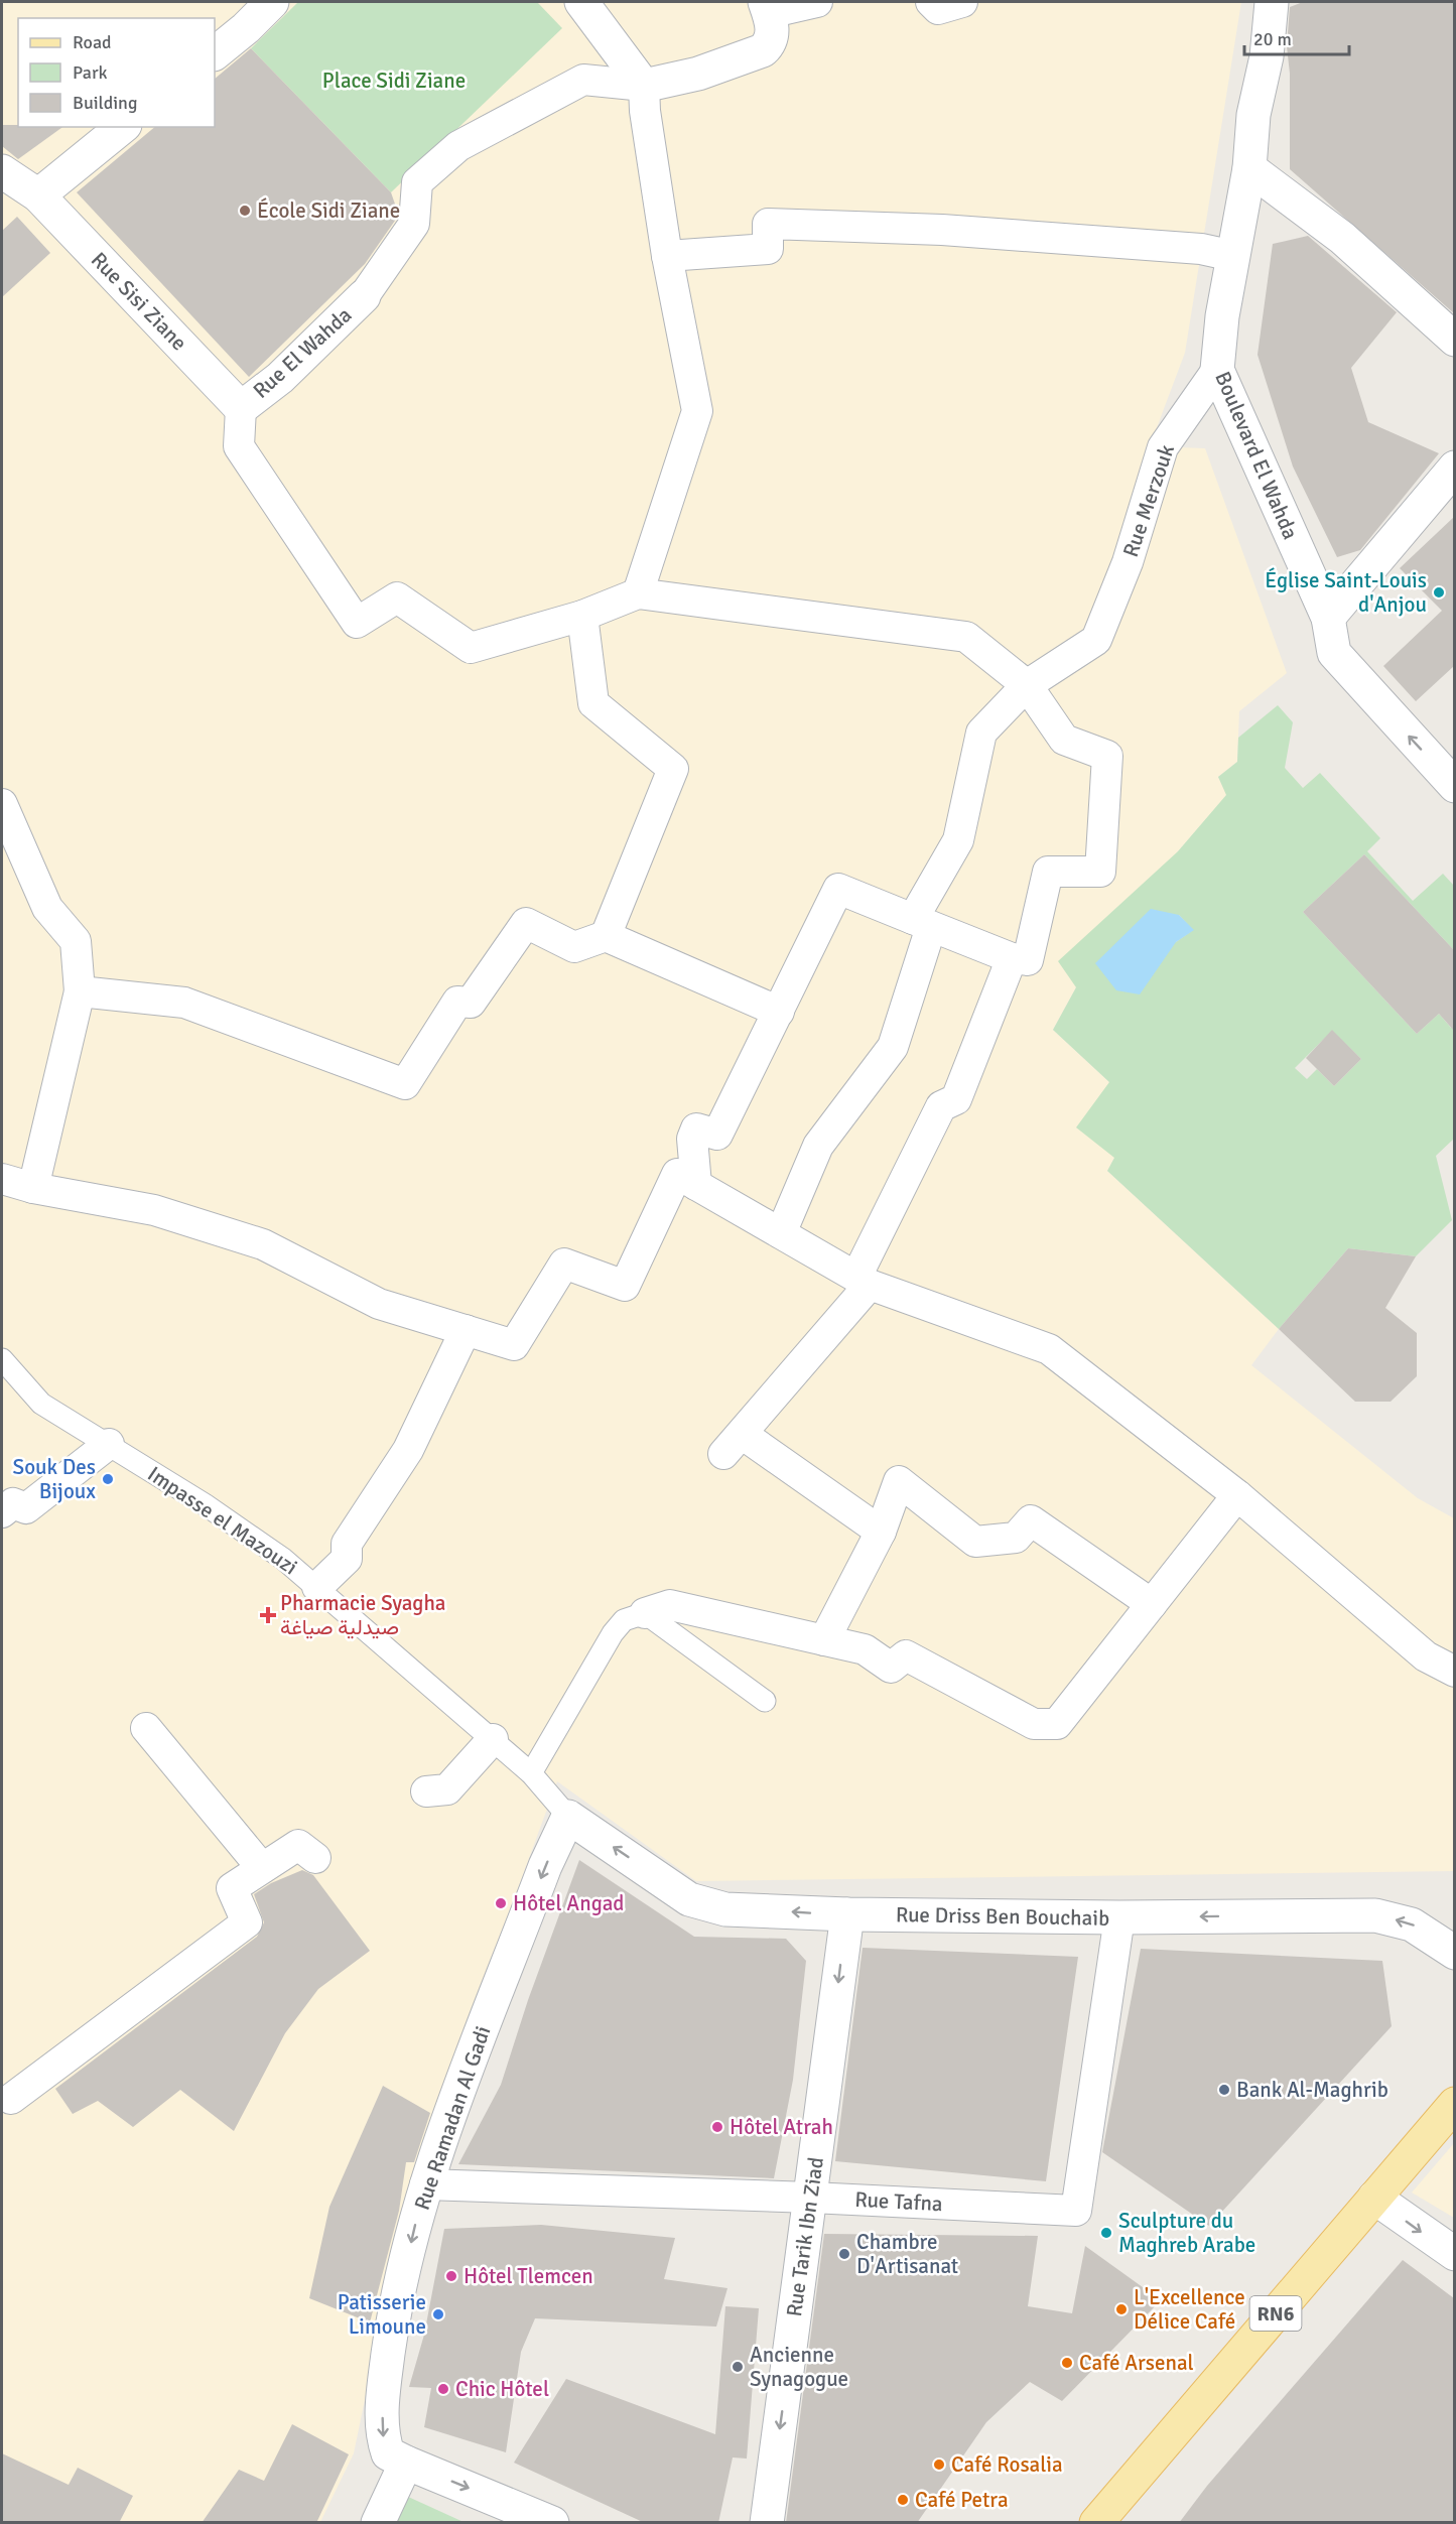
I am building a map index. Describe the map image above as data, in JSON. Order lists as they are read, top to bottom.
{
  "streets": {
    "main road": ["RN6"],
    "street": [
      "Rue Sisi Ziane",
      "Rue El Wahda",
      "Boulevard El Wahda",
      "Rue Merzouk",
      "Rue Driss Ben Bouchaib",
      "Rue Ramadan Al Gadi",
      "Rue Tafna",
      "Rue Tarik Ibn Ziad"
    ],
    "lane": ["Impasse el Mazouzi"]
  },
  "crossings": [
    ["Rue Sisi Ziane", "Rue El Wahda"],
    ["Boulevard El Wahda", "Rue Merzouk"],
    ["Impasse el Mazouzi", "Rue Driss Ben Bouchaib"],
    ["Impasse el Mazouzi", "Rue Ramadan Al Gadi"],
    ["Rue Driss Ben Bouchaib", "Rue Ramadan Al Gadi"],
    ["Rue Driss Ben Bouchaib", "Rue Tafna"],
    ["Rue Driss Ben Bouchaib", "Rue Tarik Ibn Ziad"],
    ["Rue Ramadan Al Gadi", "Rue Tafna"],
    ["Rue Tafna", "Rue Tarik Ibn Ziad"]
  ],
  "one_way": ["Rue Driss Ben Bouchaib", "Rue Ramadan Al Gadi", "Rue Tarik Ibn Ziad"],
  "parks": ["Place Sidi Ziane"],
  "places": {
    "other": [
      "École Sidi Ziane",
      "Église Saint-Louis d'Anjou",
      "Souk Des Bijoux",
      "Hôtel Angad",
      "Bank Al-Maghrib",
      "Hôtel Atrah",
      "Sculpture du Maghreb Arabe",
      "Chambre D'Artisanat",
      "Hôtel Tlemcen",
      "L'Excellence Délice Café",
      "Patisserie Limoune",
      "Café Arsenal",
      "Ancienne Synagogue",
      "Chic Hôtel",
      "Café Rosalia",
      "Café Petra"
    ],
    "health": ["Pharmacie Syagha صيدلية صياغة"]
  },
  "legend": ["Road", "Park", "Building"],
  "scale_bar": "20 m"
}
